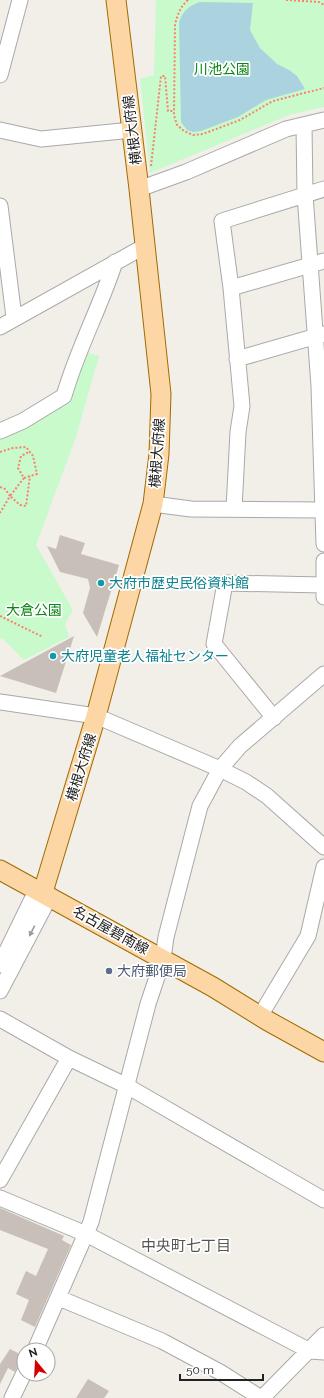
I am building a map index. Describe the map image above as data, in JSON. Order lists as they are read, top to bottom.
{
  "streets": {
    "main road": ["横根大府線", "名古屋碧南線"]
  },
  "crossings": [
    ["横根大府線", "名古屋碧南線"]
  ],
  "districts": ["中央町七丁目"],
  "parks": ["川池公園", "大倉公園"],
  "places": ["大府市歴史民俗資料館", "大府児童老人福祉センター", "大府郵便局"],
  "scale_bar": "50 m",
  "north": "top"
}
